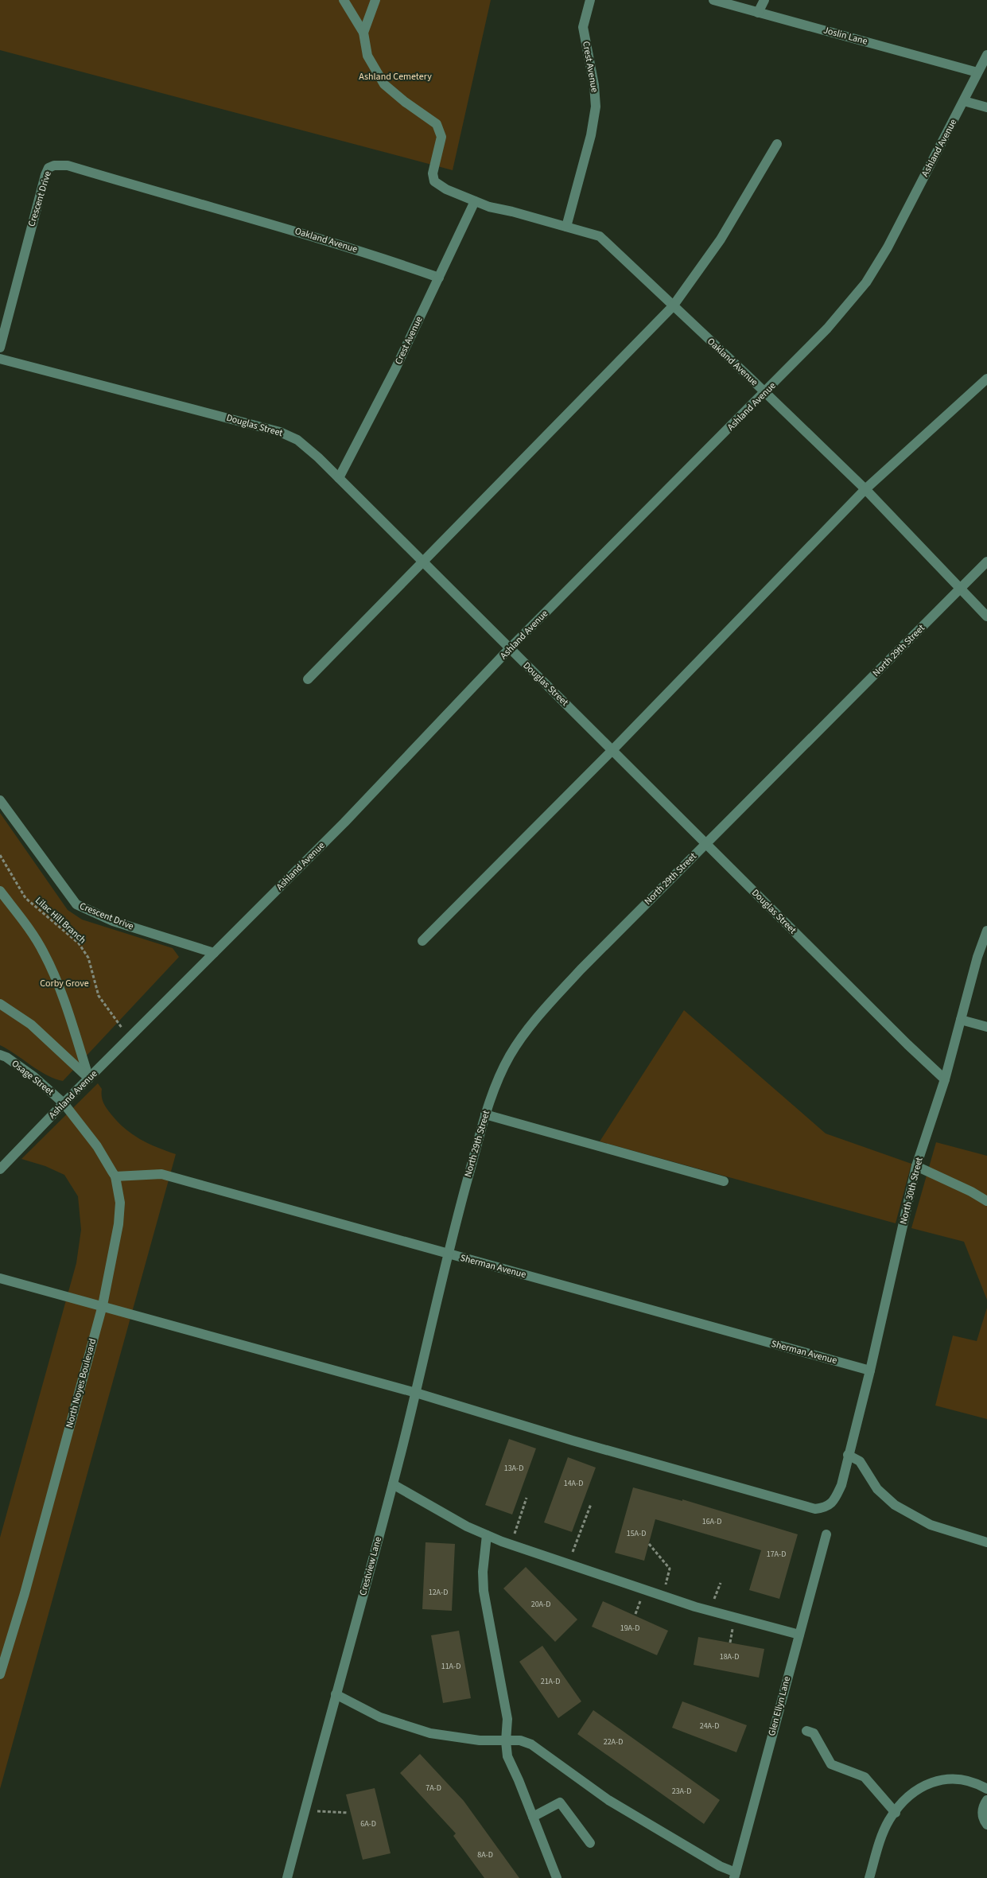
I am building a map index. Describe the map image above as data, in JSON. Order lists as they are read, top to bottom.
{
  "streets": {
    "street": [
      "Joslin Lane",
      "Crest Avenue",
      "Ashland Avenue",
      "Crescent Drive",
      "Oakland Avenue",
      "Douglas Street",
      "North 29th Street",
      "Osage Street",
      "North 30th Street",
      "Sherman Avenue",
      "North Noyes Boulevard",
      "Crestview Lane",
      "Glen Ellyn Lane"
    ],
    "path": ["Lilac Hill Branch"]
  },
  "crossings": [
    ["Joslin Lane", "Ashland Avenue"],
    ["Crest Avenue", "Oakland Avenue"],
    ["Crest Avenue", "Douglas Street"],
    ["Ashland Avenue", "Crescent Drive"],
    ["Ashland Avenue", "Oakland Avenue"],
    ["Ashland Avenue", "Douglas Street"],
    ["Ashland Avenue", "Lilac Hill Branch"],
    ["Ashland Avenue", "Osage Street"],
    ["Ashland Avenue", "North Noyes Boulevard"],
    ["Crescent Drive", "Oakland Avenue"],
    ["Oakland Avenue", "North 29th Street"],
    ["Douglas Street", "North 29th Street"],
    ["Douglas Street", "North 30th Street"],
    ["North 29th Street", "Sherman Avenue"],
    ["North 29th Street", "Crestview Lane"],
    ["Osage Street", "North Noyes Boulevard"],
    ["North 30th Street", "Sherman Avenue"],
    ["North 30th Street", "Crestview Lane"],
    ["Sherman Avenue", "North Noyes Boulevard"],
    ["Sherman Avenue", "Crestview Lane"]
  ],
  "parks": ["Ashland Cemetery", "Corby Grove"],
  "house_numbers": [
    "13A-D",
    "14A-D",
    "16A-D",
    "15A-D",
    "17A-D",
    "12A-D",
    "20A-D",
    "19A-D",
    "18A-D",
    "11A-D",
    "21A-D",
    "24A-D",
    "22A-D",
    "7A-D",
    "23A-D",
    "6A-D",
    "8A-D"
  ]
}
